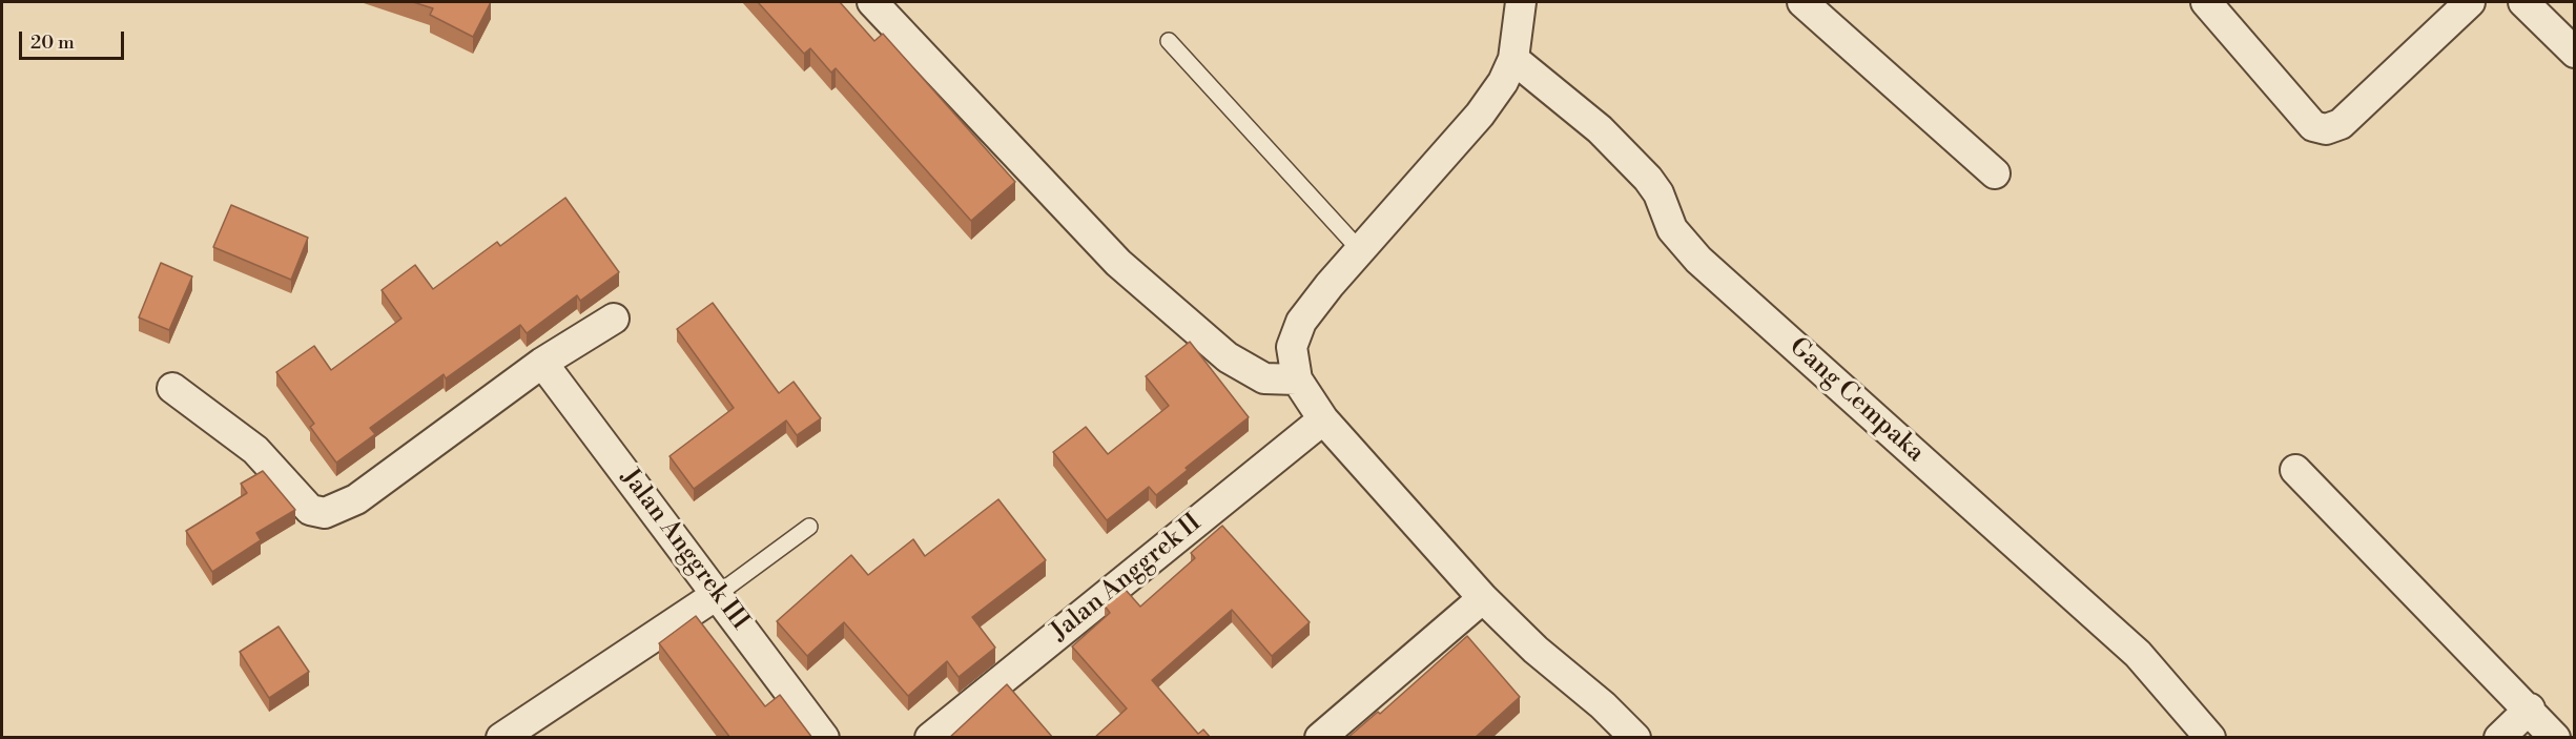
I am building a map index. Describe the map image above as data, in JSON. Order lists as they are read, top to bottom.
{
  "streets": {
    "street": ["Gang Cempaka", "Jalan Anggrek III", "Jalan Anggrek II"]
  },
  "scale_bar": "20 m"
}
